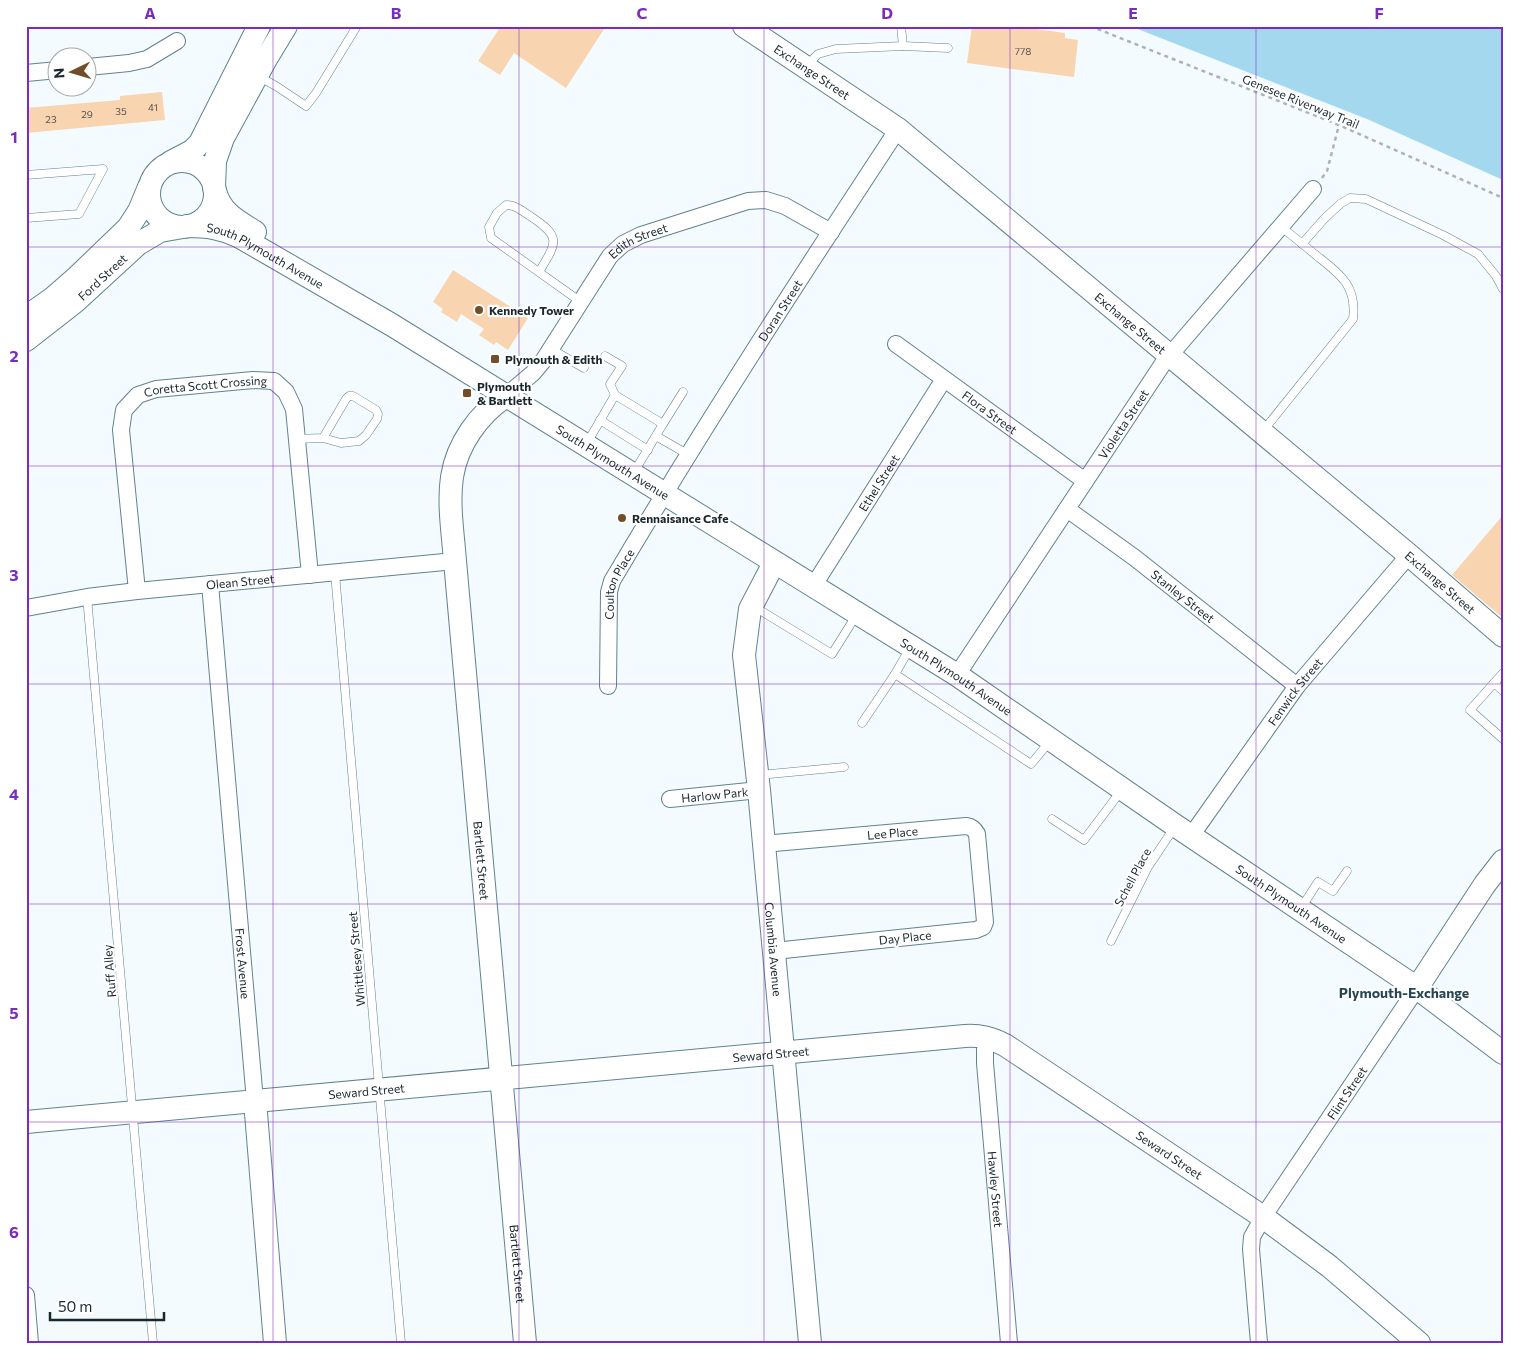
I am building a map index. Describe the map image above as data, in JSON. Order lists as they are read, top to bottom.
{
  "streets": {
    "street": [
      "Exchange Street",
      "Edith Street",
      "South Plymouth Avenue",
      "Ford Street",
      "Doran Street",
      "Coretta Scott Crossing",
      "Flora Street",
      "Violetta Street",
      "Ethel Street",
      "Olean Street",
      "Coulton Place",
      "Stanley Street",
      "Fenwick Street",
      "Harlow Park",
      "Lee Place",
      "Bartlett Street",
      "Day Place",
      "Columbia Avenue",
      "Frost Avenue",
      "Seward Street",
      "Flint Street",
      "Hawley Street"
    ],
    "lane": ["Schell Place", "Whittlesey Street", "Ruff Alley"],
    "path": ["Genesee Riverway Trail"]
  },
  "crossings": [
    ["Exchange Street", "Doran Street"],
    ["Exchange Street", "Violetta Street"],
    ["Exchange Street", "Fenwick Street"],
    ["Edith Street", "South Plymouth Avenue"],
    ["Edith Street", "Doran Street"],
    ["Edith Street", "Bartlett Street"],
    ["South Plymouth Avenue", "Ford Street"],
    ["South Plymouth Avenue", "Doran Street"],
    ["South Plymouth Avenue", "Violetta Street"],
    ["South Plymouth Avenue", "Ethel Street"],
    ["South Plymouth Avenue", "Coulton Place"],
    ["South Plymouth Avenue", "Fenwick Street"],
    ["South Plymouth Avenue", "Bartlett Street"],
    ["South Plymouth Avenue", "Schell Place"],
    ["South Plymouth Avenue", "Columbia Avenue"],
    ["South Plymouth Avenue", "Flint Street"],
    ["Doran Street", "Coulton Place"],
    ["Coretta Scott Crossing", "Olean Street"],
    ["Flora Street", "Violetta Street"],
    ["Flora Street", "Ethel Street"],
    ["Violetta Street", "Stanley Street"],
    ["Olean Street", "Bartlett Street"],
    ["Olean Street", "Whittlesey Street"],
    ["Olean Street", "Frost Avenue"],
    ["Olean Street", "Ruff Alley"],
    ["Stanley Street", "Fenwick Street"],
    ["Fenwick Street", "Schell Place"],
    ["Harlow Park", "Columbia Avenue"],
    ["Lee Place", "Day Place"],
    ["Lee Place", "Columbia Avenue"],
    ["Bartlett Street", "Seward Street"],
    ["Day Place", "Columbia Avenue"],
    ["Columbia Avenue", "Seward Street"],
    ["Whittlesey Street", "Seward Street"],
    ["Frost Avenue", "Seward Street"],
    ["Ruff Alley", "Seward Street"],
    ["Seward Street", "Flint Street"],
    ["Seward Street", "Hawley Street"]
  ],
  "districts": ["Plymouth-Exchange"],
  "places": {
    "other": ["Kennedy Tower", "Rennaisance Cafe"],
    "transit": ["Plymouth & Edith", "Plymouth & Bartlett"]
  },
  "house_numbers": [
    "778",
    "41",
    "35",
    "29",
    "23"
  ],
  "scale_bar": "50 m",
  "north": "left",
  "grid": {
    "columns": [
      "A",
      "B",
      "C",
      "D",
      "E",
      "F"
    ],
    "rows": [
      "1",
      "2",
      "3",
      "4",
      "5",
      "6"
    ]
  }
}
